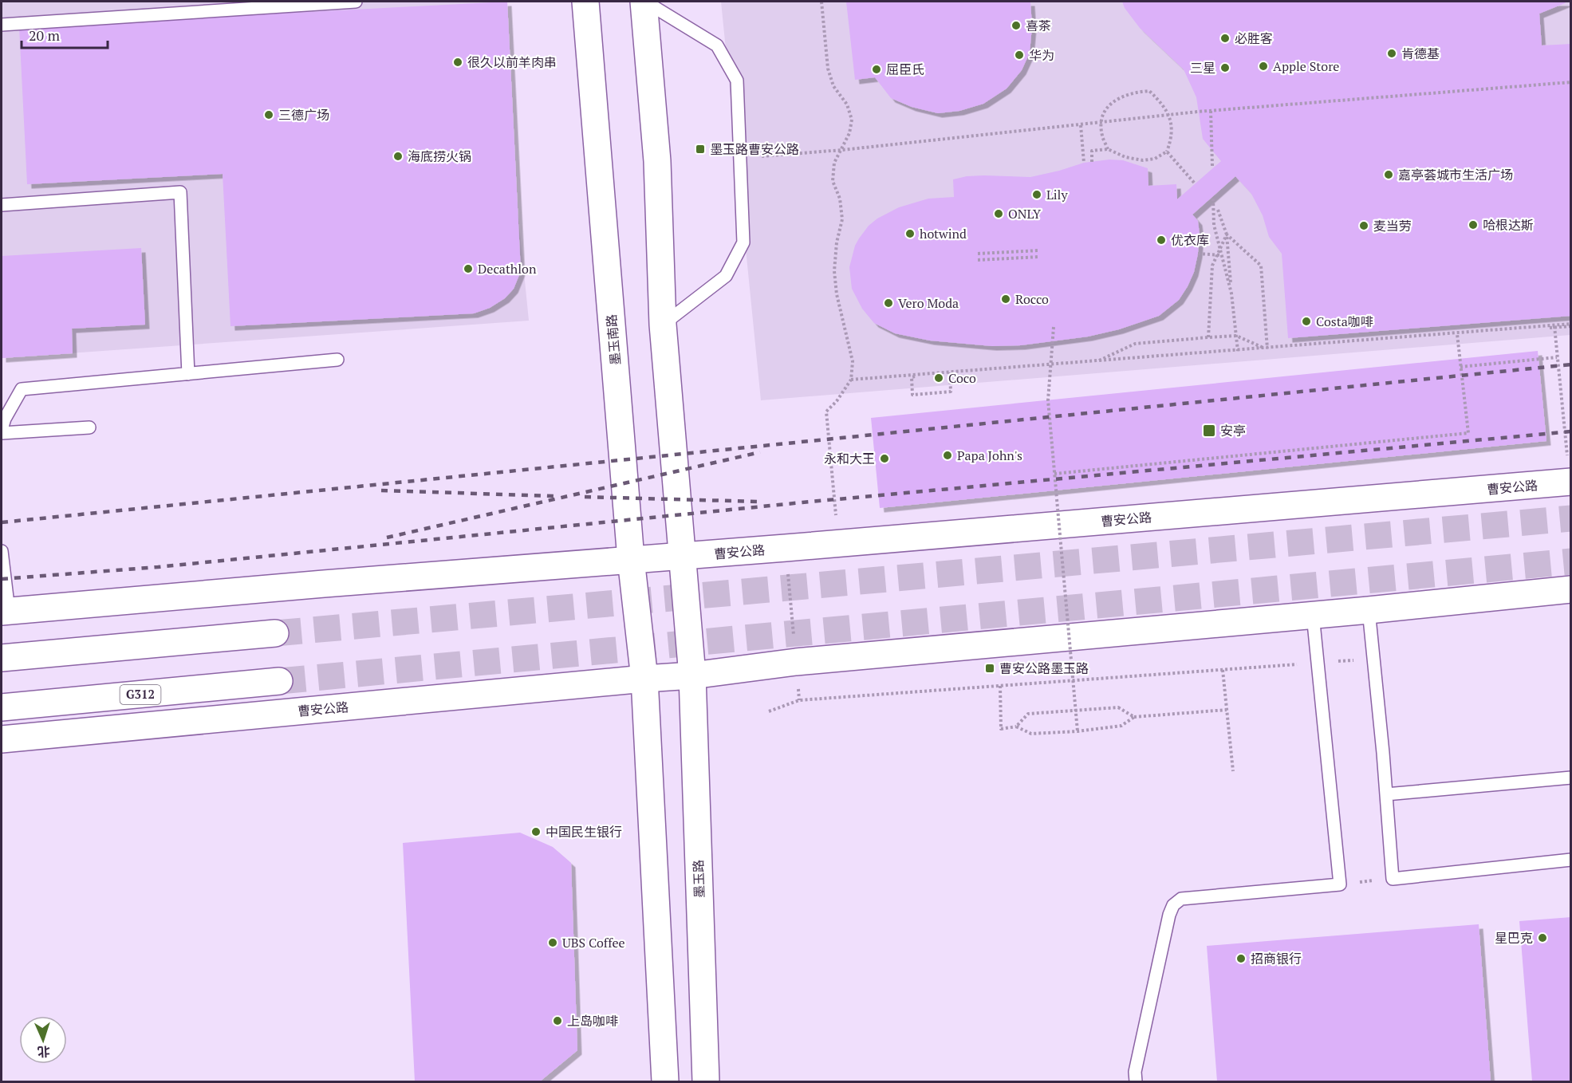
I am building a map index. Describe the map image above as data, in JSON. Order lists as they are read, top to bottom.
{
  "streets": {
    "main road": [
      "墨玉南路",
      "曹安公路",
      "G312",
      "墨玉路"
    ]
  },
  "crossings": [
    ["墨玉南路", "曹安公路"],
    ["曹安公路", "墨玉路"]
  ],
  "places": {
    "other": [
      "喜茶",
      "必胜客",
      "肯德基",
      "华为",
      "很久以前羊肉串",
      "Apple Store",
      "三星",
      "屈臣氏",
      "三德广场",
      "海底捞火锅",
      "嘉亭荟城市生活广场",
      "Lily",
      "ONLY",
      "哈根达斯",
      "麦当劳",
      "hotwind",
      "优衣库",
      "Decathlon",
      "Rocco",
      "Vero Moda",
      "Costa咖啡",
      "Coco",
      "Papa John's",
      "永和大王",
      "中国民生银行",
      "星巴克",
      "UBS Coffee",
      "招商银行",
      "上岛咖啡"
    ],
    "transit": ["墨玉路曹安公路", "安亭", "曹安公路墨玉路"]
  },
  "scale_bar": "20 m",
  "north": "bottom"
}
